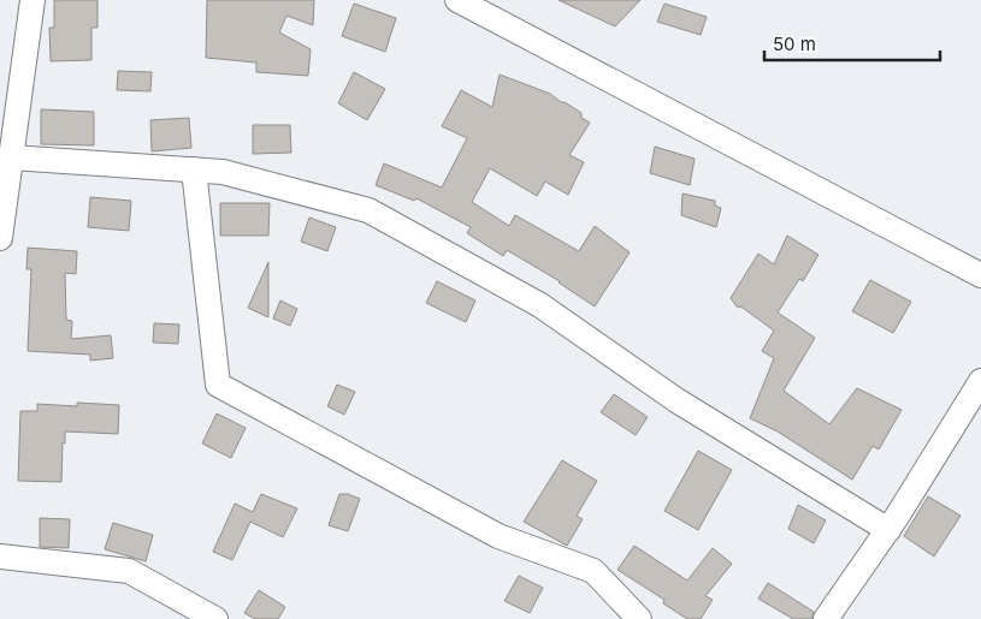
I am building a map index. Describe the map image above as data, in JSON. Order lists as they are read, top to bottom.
{
  "scale_bar": "50 m"
}
